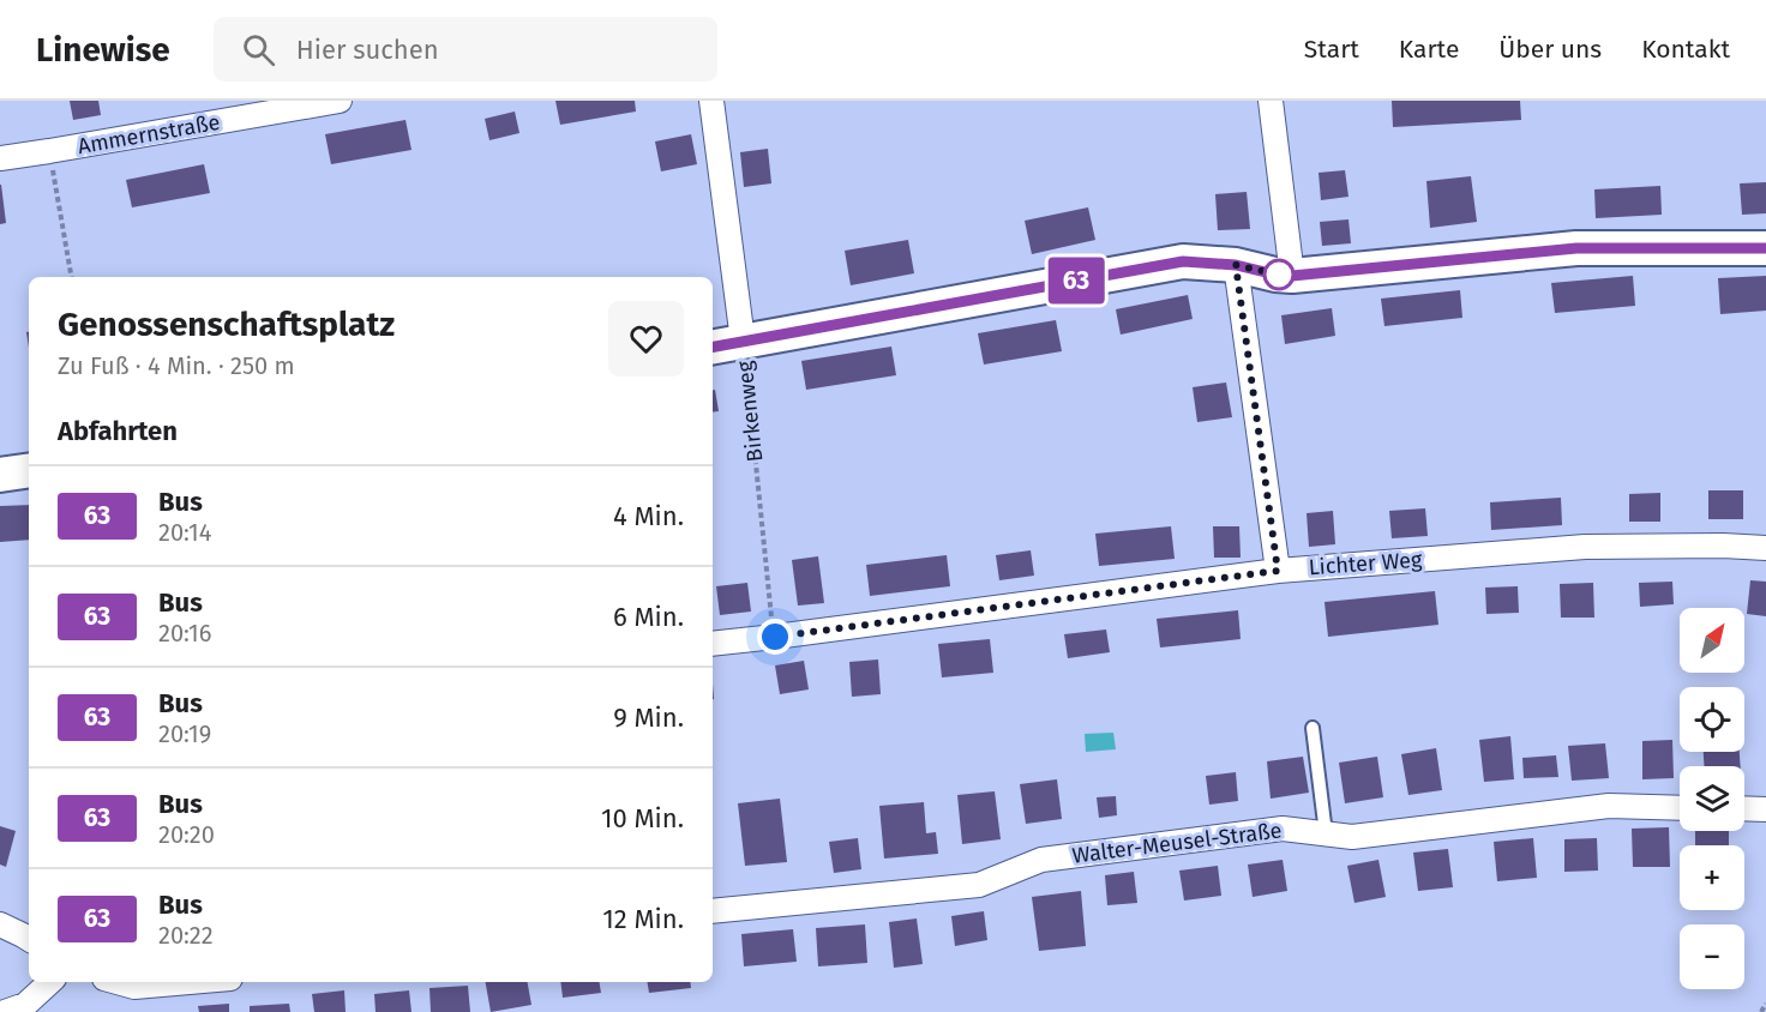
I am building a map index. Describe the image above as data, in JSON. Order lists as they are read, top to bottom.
{
  "streets": {
    "street": [
      "Ammernstraße",
      "Birkenweg",
      "Lichter Weg",
      "Walter-Meusel-Straße"
    ]
  },
  "crossings": [
    ["Birkenweg", "Lichter Weg"]
  ],
  "lines": ["bus line 63"],
  "north": "top right",
  "page": {
    "header": "Linewise",
    "search": "Hier suchen",
    "nav": [
      "Start",
      "Karte",
      "Über uns",
      "Kontakt"
    ],
    "on_map": "63",
    "heading": [
      ["Genossenschaftsplatz", "Zu Fuß · 4 Min. · 250 m"],
      "Abfahrten"
    ],
    "list": [
      {
        "mark": "63",
        "name": "Bus",
        "note": "20:14",
        "value": "4 Min."
      },
      {
        "mark": "63",
        "name": "Bus",
        "note": "20:16",
        "value": "6 Min."
      },
      {
        "mark": "63",
        "name": "Bus",
        "note": "20:19",
        "value": "9 Min."
      },
      {
        "mark": "63",
        "name": "Bus",
        "note": "20:20",
        "value": "10 Min."
      },
      {
        "mark": "63",
        "name": "Bus",
        "note": "20:22",
        "value": "12 Min."
      }
    ],
    "map_buttons": ["+", "−"]
  }
}
